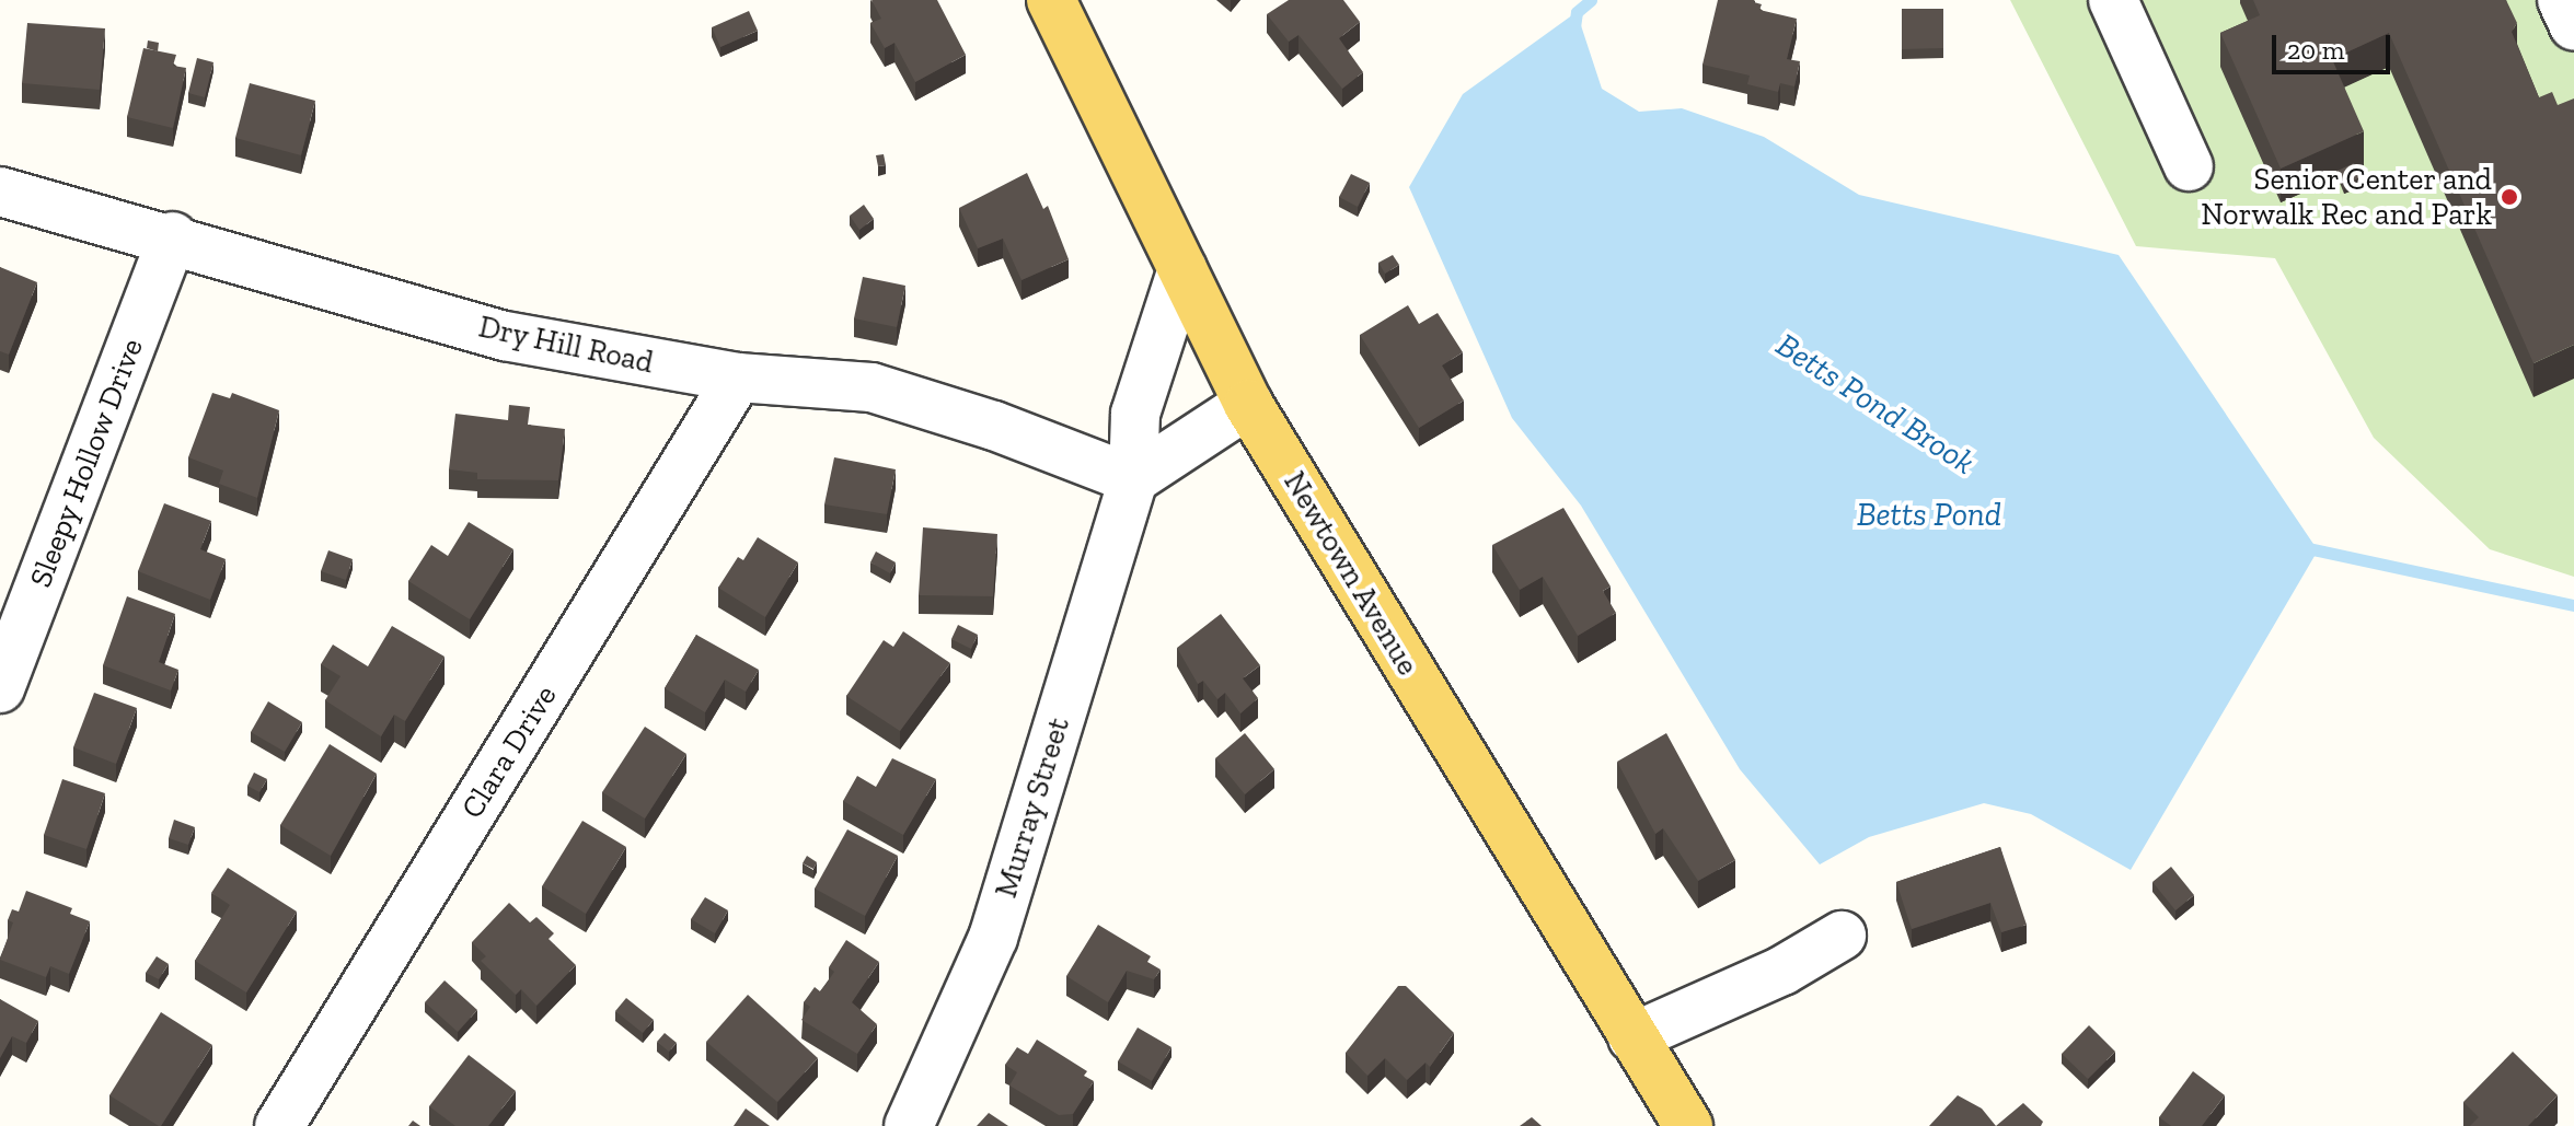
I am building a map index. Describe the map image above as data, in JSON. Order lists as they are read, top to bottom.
{
  "streets": {
    "main road": ["Newtown Avenue"],
    "street": [
      "Dry Hill Road",
      "Sleepy Hollow Drive",
      "Clara Drive",
      "Murray Street"
    ]
  },
  "crossings": [
    ["Dry Hill Road", "Sleepy Hollow Drive"],
    ["Dry Hill Road", "Clara Drive"],
    ["Dry Hill Road", "Murray Street"],
    ["Newtown Avenue", "Murray Street"]
  ],
  "water": ["Betts Pond Brook", "Betts Pond"],
  "places": ["Senior Center and Norwalk Rec and Park"],
  "scale_bar": "20 m"
}
